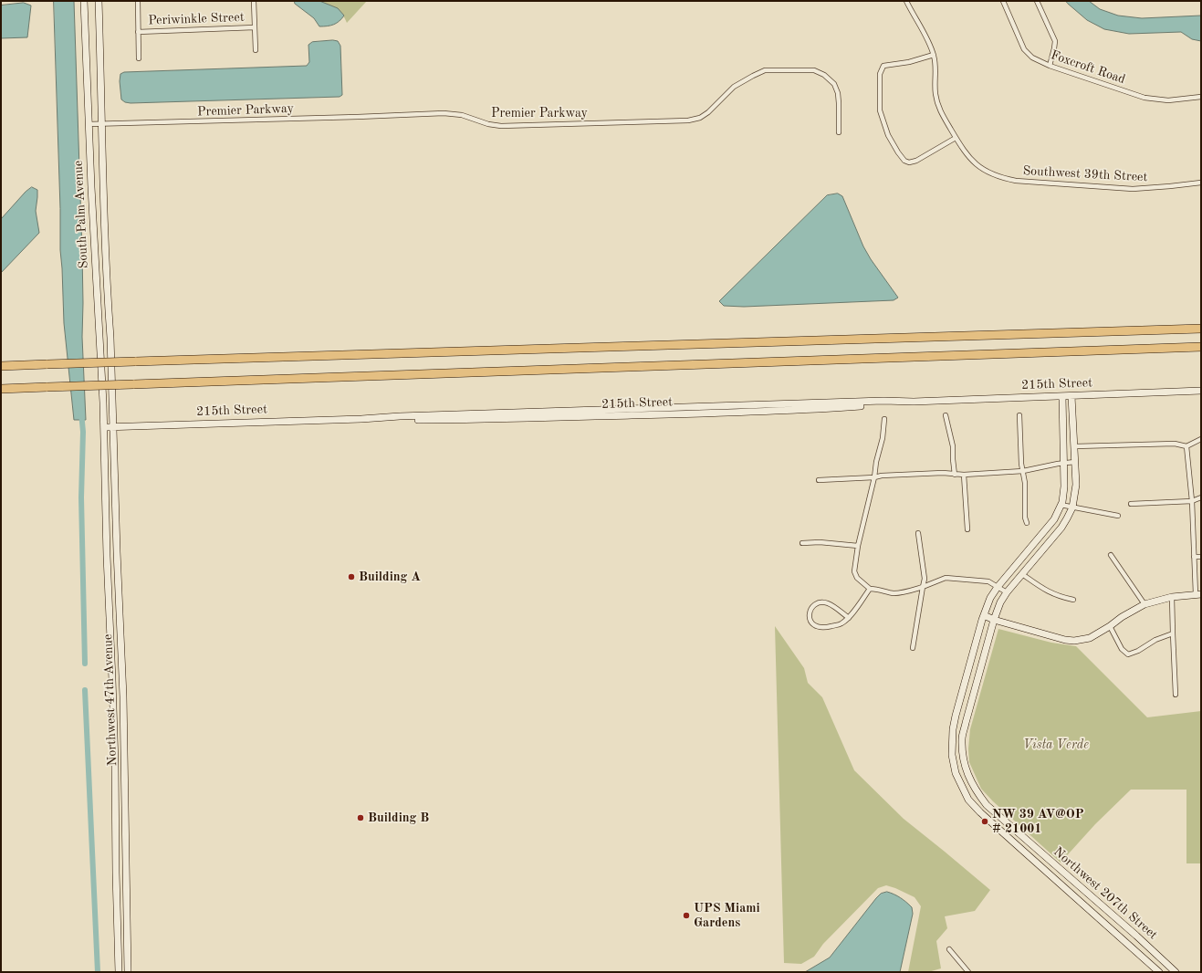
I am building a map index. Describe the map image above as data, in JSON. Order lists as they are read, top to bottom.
{
  "streets": {
    "street": [
      "Periwinkle Street",
      "Foxcroft Road",
      "Premier Parkway",
      "Southwest 39th Street",
      "South Palm Avenue",
      "215th Street",
      "Northwest 47th Avenue",
      "Northwest 207th Street"
    ]
  },
  "crossings": [
    ["Premier Parkway", "South Palm Avenue"],
    ["South Palm Avenue", "215th Street"],
    ["South Palm Avenue", "Northwest 47th Avenue"],
    ["215th Street", "Northwest 47th Avenue"],
    ["215th Street", "Northwest 207th Street"]
  ],
  "parks": ["Vista Verde"],
  "places": [
    "Building A",
    "Building B",
    "NW 39 AV@OP # 21001",
    "UPS Miami Gardens"
  ]
}
